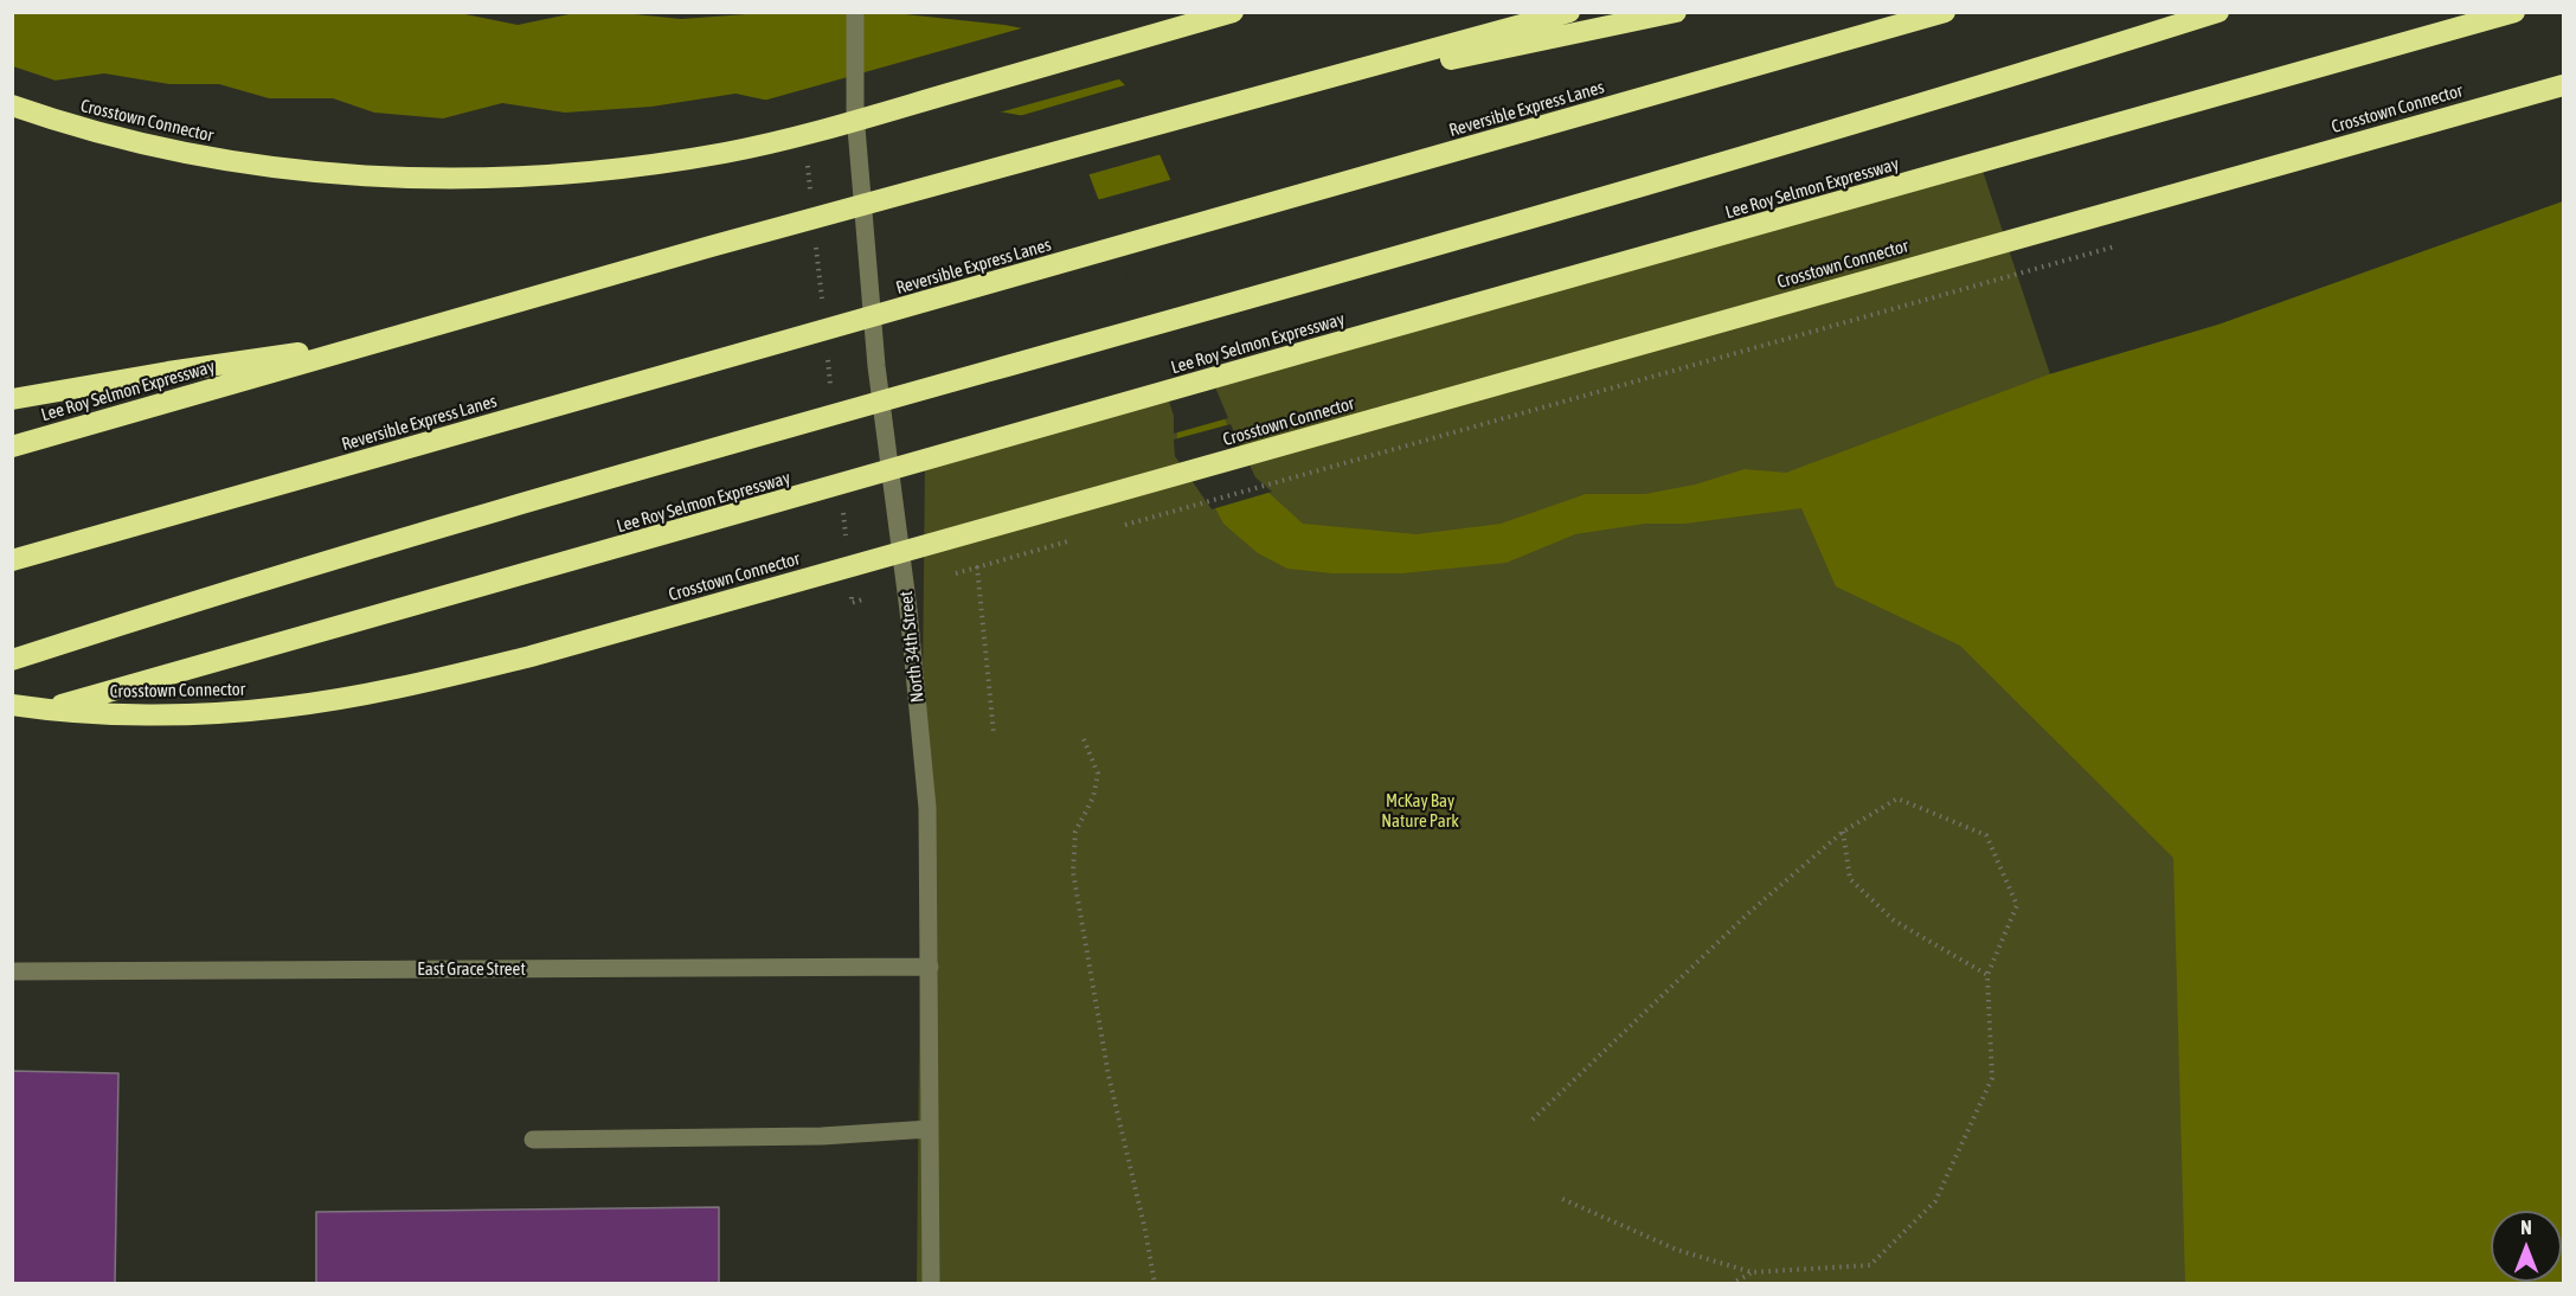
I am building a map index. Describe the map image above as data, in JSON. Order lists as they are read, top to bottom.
{
  "streets": {
    "highway": ["Reversible Express Lanes", "Crosstown Connector", "Lee Roy Selmon Expressway"],
    "street": ["North 34th Street", "East Grace Street"]
  },
  "crossings": [
    ["North 34th Street", "East Grace Street"]
  ],
  "parks": ["McKay Bay Nature Park"],
  "north": "top"
}
